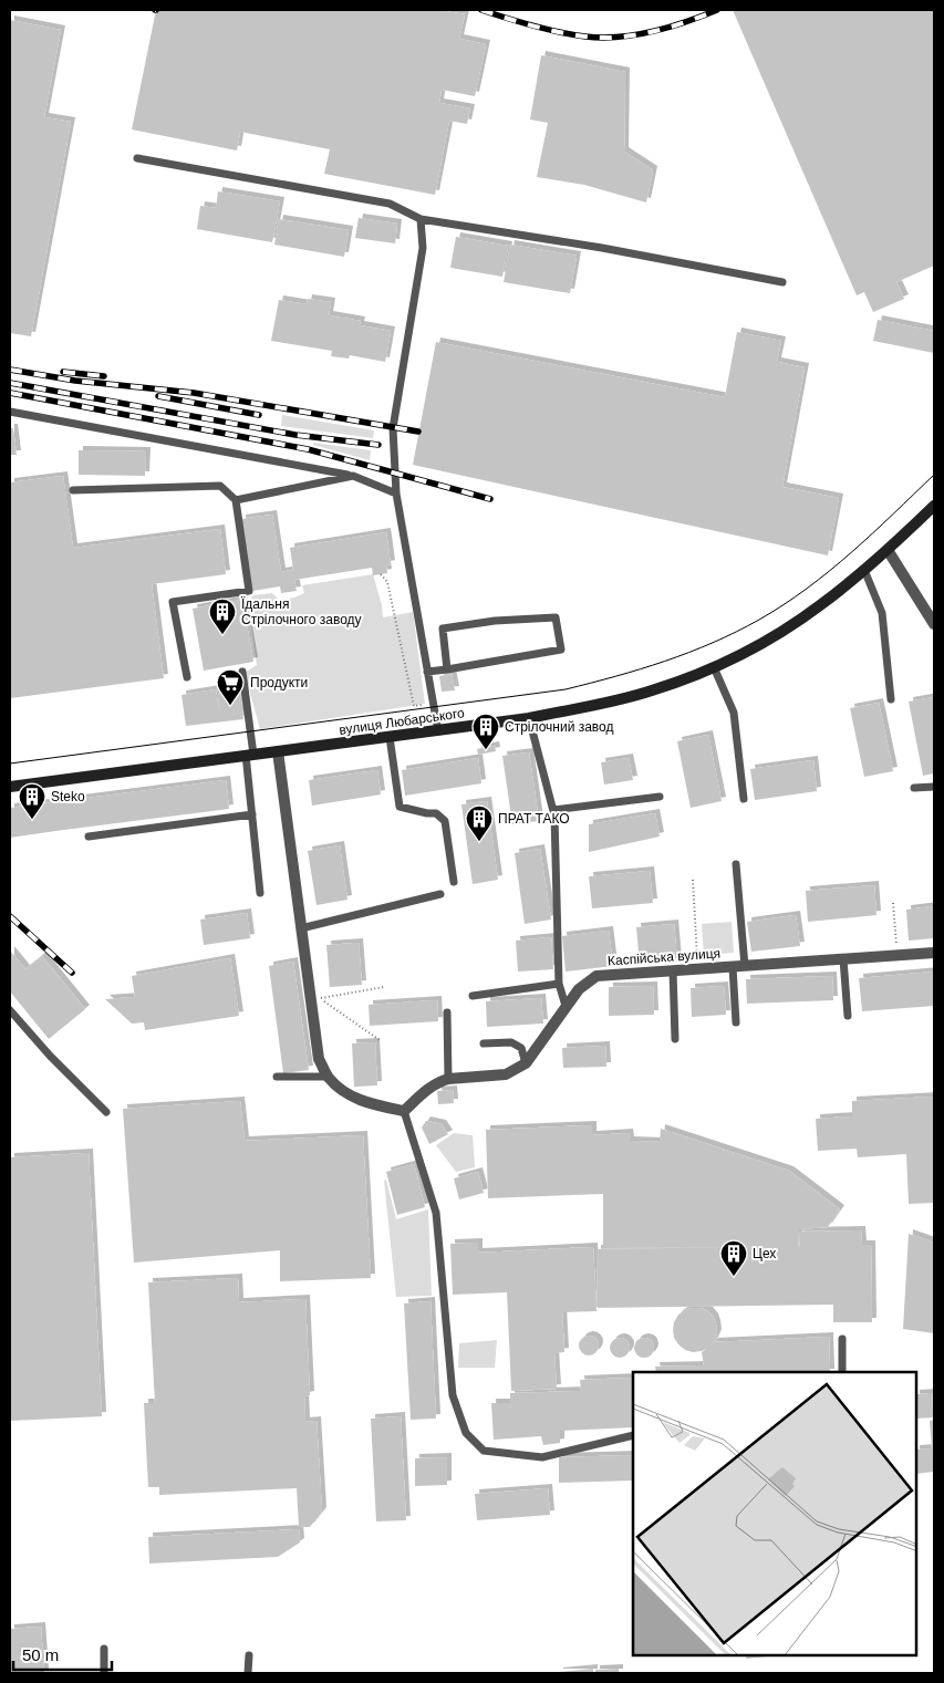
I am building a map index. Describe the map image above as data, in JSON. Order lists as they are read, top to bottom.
{
  "streets": {
    "main road": ["вулиця Любарського"],
    "street": ["Каспійська вулиця"]
  },
  "places": {
    "building": [
      "Їдальня Стрілочного заводу",
      "Стрілочний завод",
      "Steko",
      "ПРАТ ТАКО",
      "Цех"
    ],
    "supermarket": ["Продукти"]
  },
  "scale_bar": "50 m"
}
